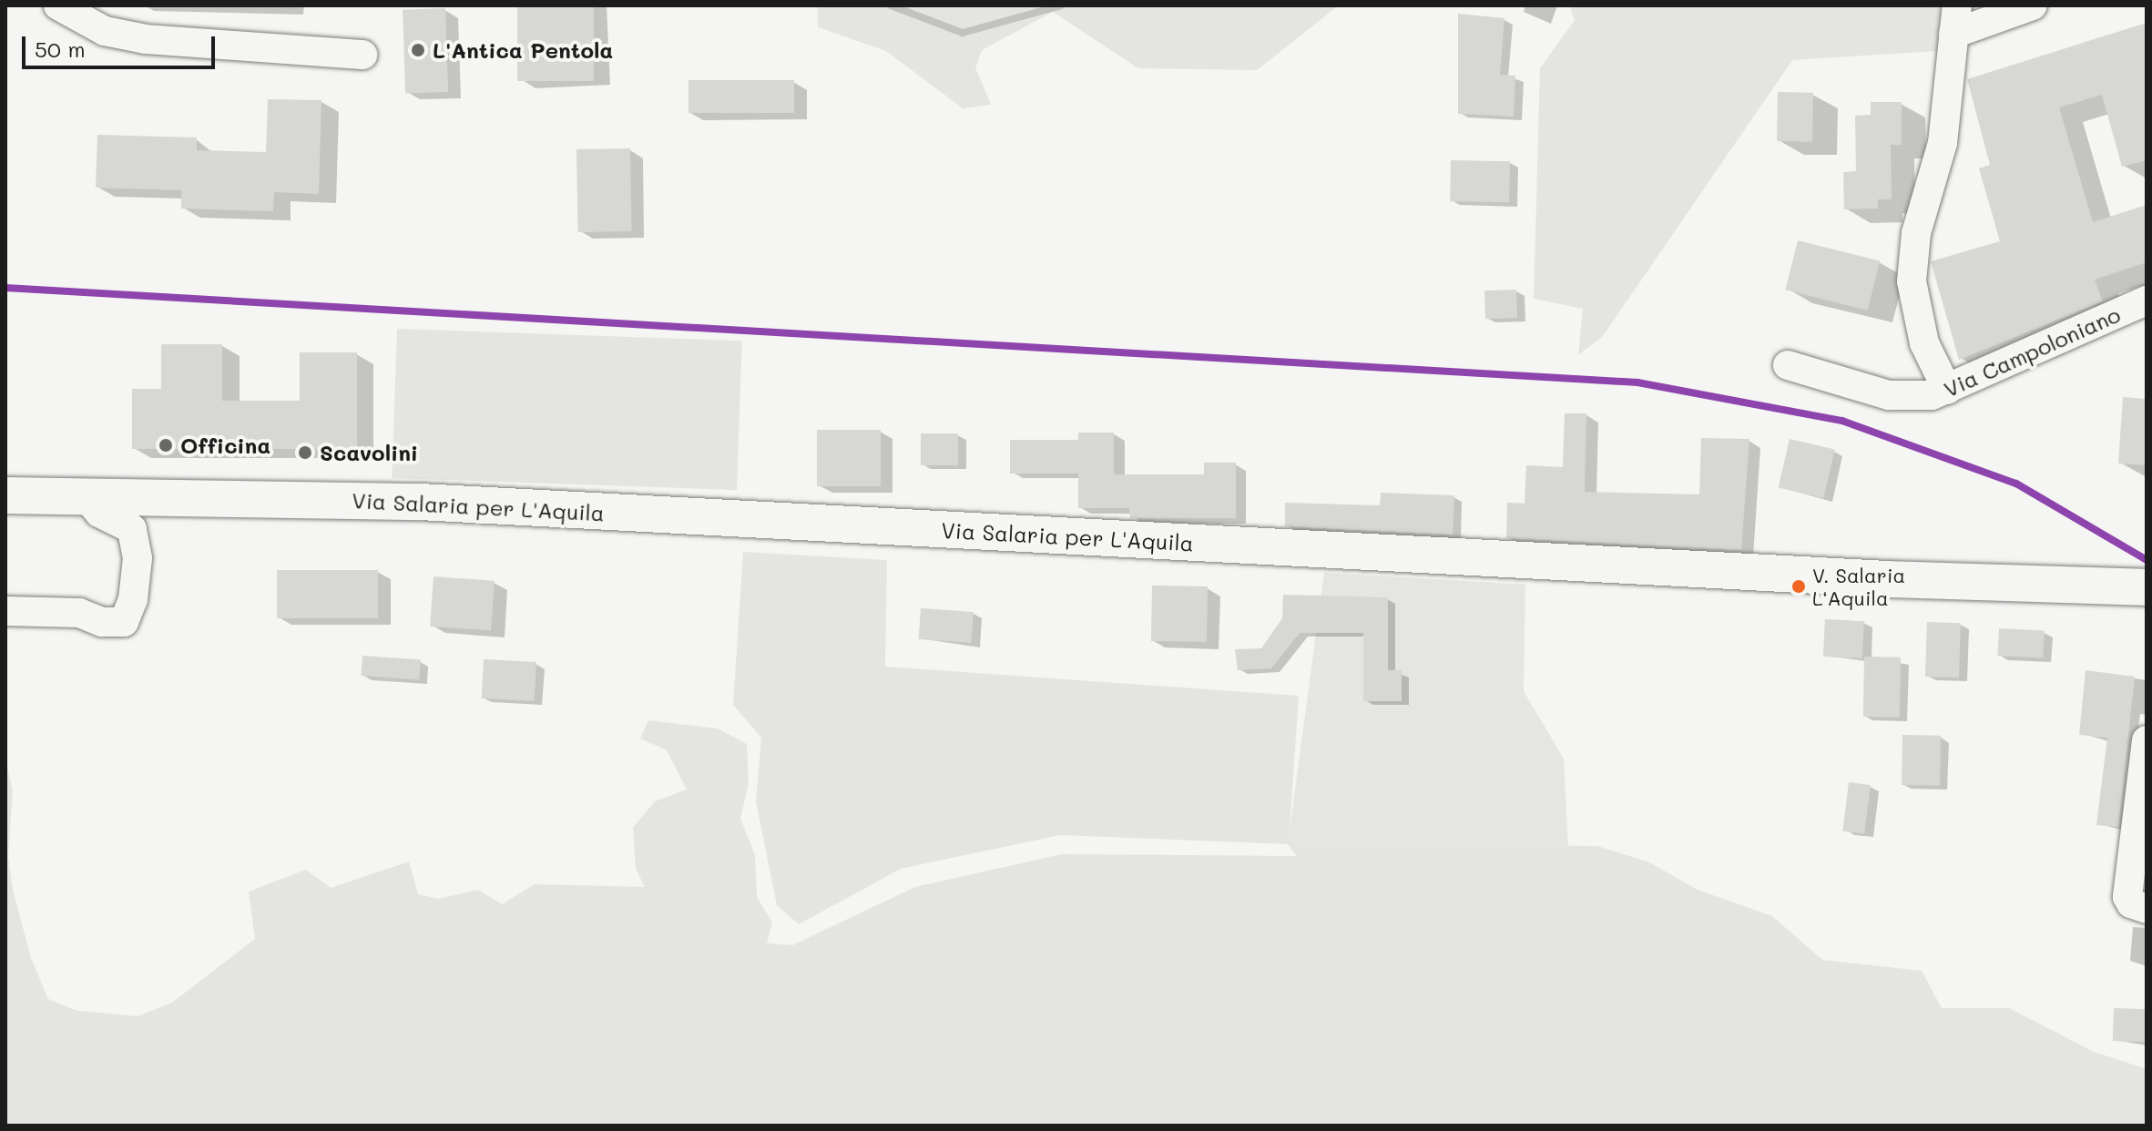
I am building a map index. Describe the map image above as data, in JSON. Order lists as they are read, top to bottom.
{
  "streets": {
    "main road": ["Via Salaria per L'Aquila"],
    "street": ["Via Campoloniano"]
  },
  "places": [
    "L'Antica Pentola",
    "Officina",
    "Scavolini",
    "V. Salaria L'Aquila"
  ],
  "scale_bar": "50 m"
}
